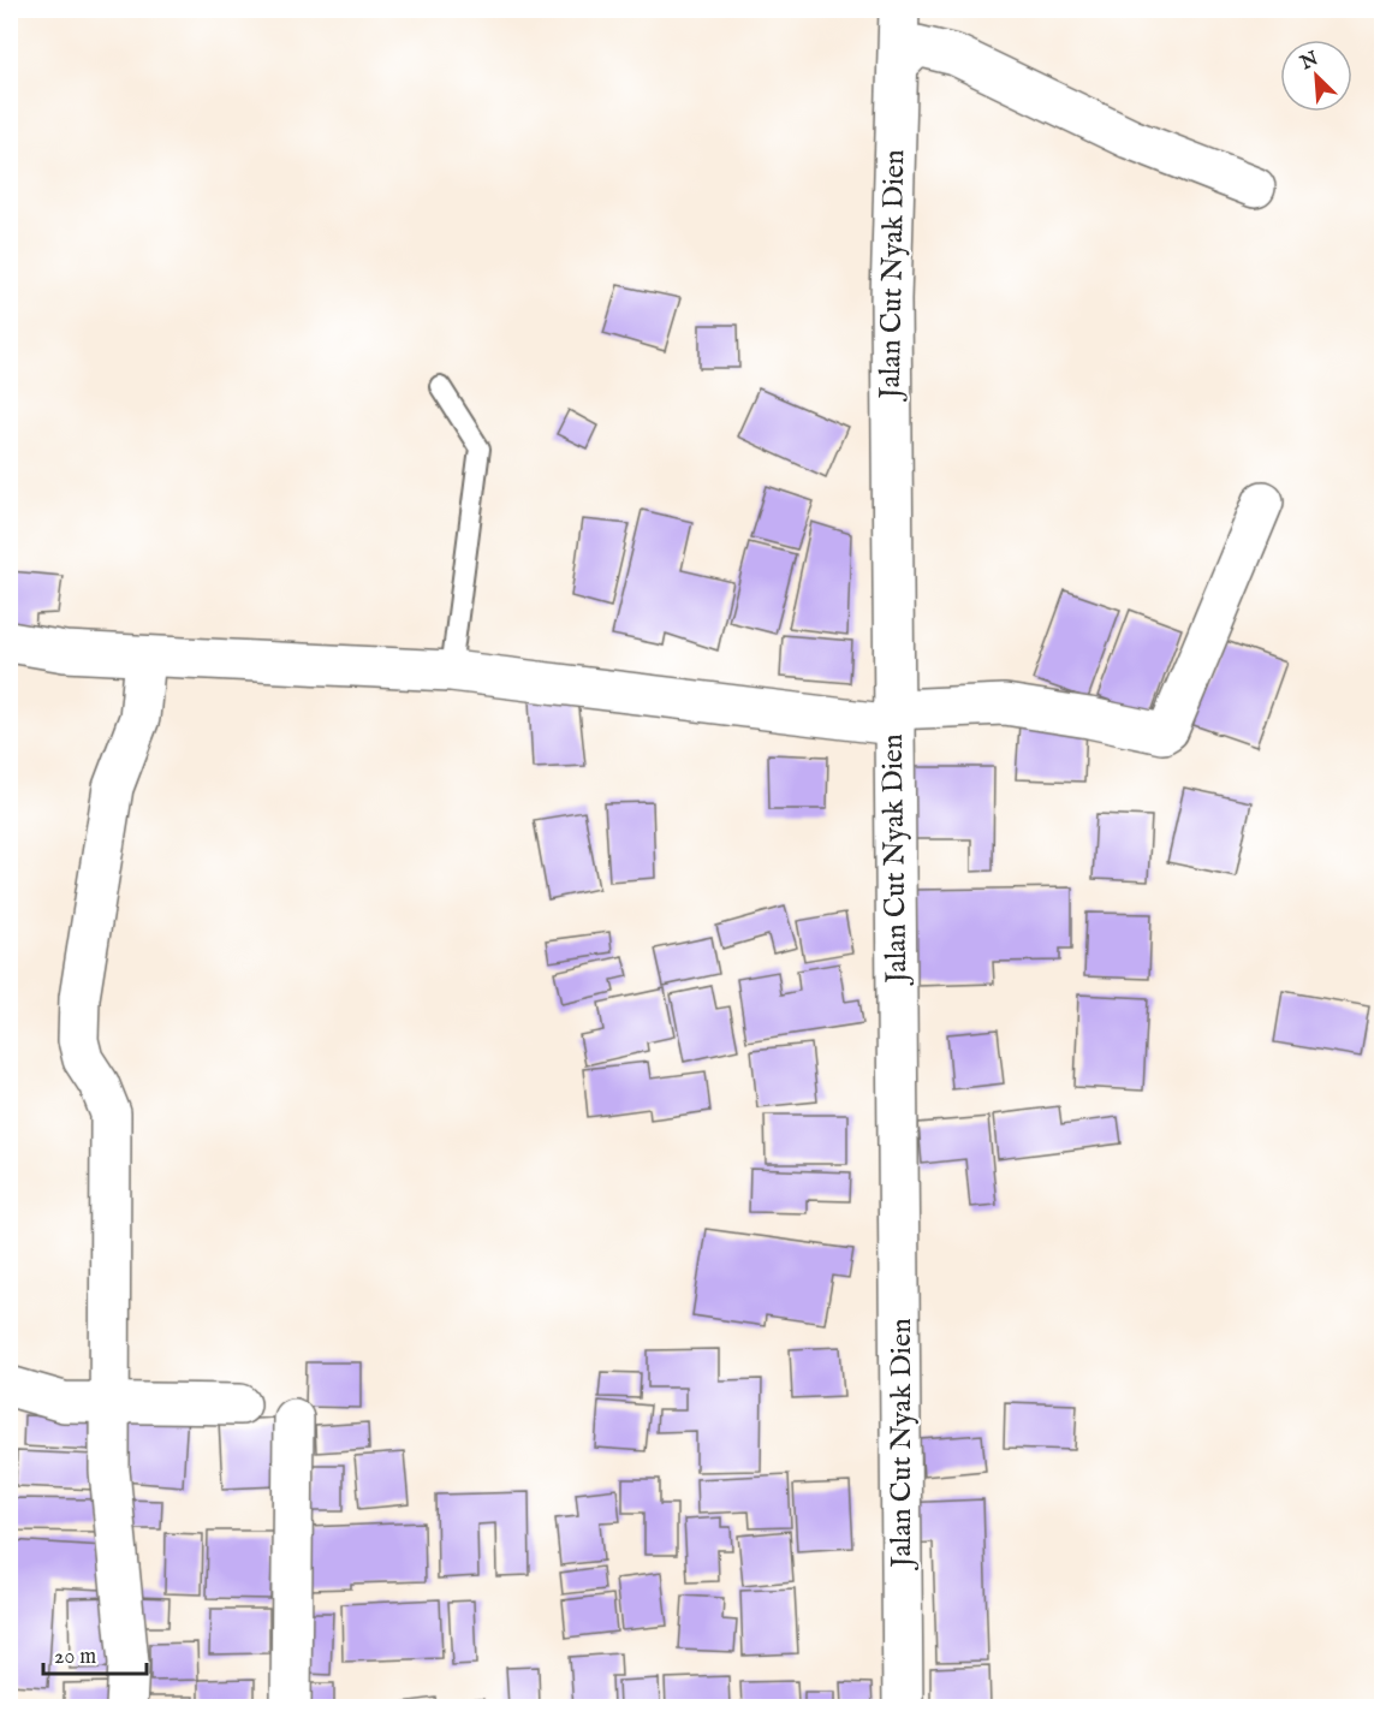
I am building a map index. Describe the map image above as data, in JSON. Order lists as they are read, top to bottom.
{
  "streets": {
    "street": ["Jalan Cut Nyak Dien"]
  },
  "scale_bar": "20 m",
  "north": "top left"
}
